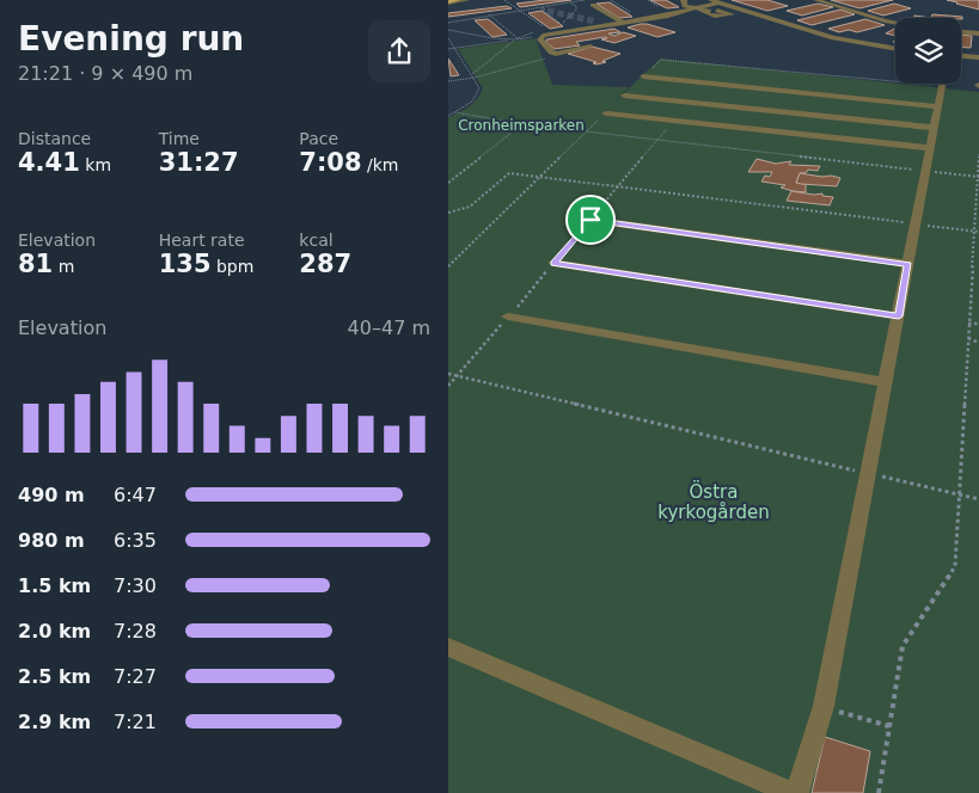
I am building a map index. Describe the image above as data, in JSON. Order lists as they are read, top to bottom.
{
  "parks": ["Cronheimsparken", "Östra kyrkogården"],
  "page": {
    "heading": ["Evening run", "21:21 · 9 × 490 m"],
    "stats": [
      ["Distance", "4.41 km"],
      ["Time", "31:27"],
      ["Pace", "7:08 /km"],
      ["Elevation", "81 m"],
      ["Heart rate", "135 bpm"],
      ["kcal", "287"]
    ],
    "chart": ["Elevation", "40–47 m"],
    "list": [
      {
        "name": "490 m",
        "note": "6:47"
      },
      {
        "name": "980 m",
        "note": "6:35"
      },
      {
        "name": "1.5 km",
        "note": "7:30"
      },
      {
        "name": "2.0 km",
        "note": "7:28"
      },
      {
        "name": "2.5 km",
        "note": "7:27"
      },
      {
        "name": "2.9 km",
        "note": "7:21"
      }
    ]
  }
}
